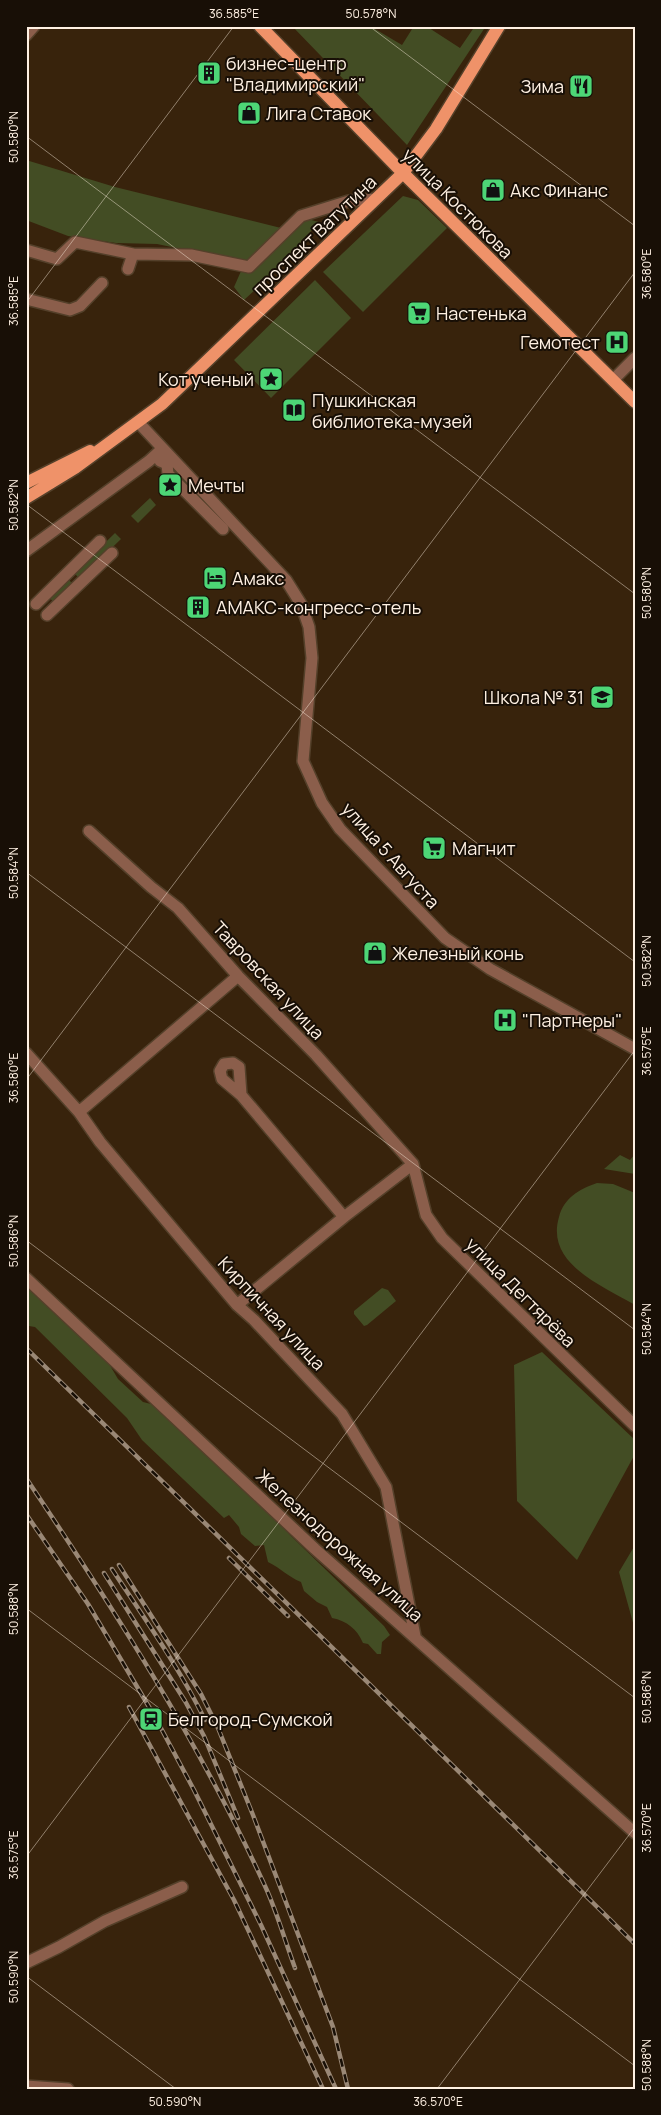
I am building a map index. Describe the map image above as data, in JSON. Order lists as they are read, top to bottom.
{
  "streets": {
    "main road": ["улица Костюкова", "проспект Ватутина"],
    "street": [
      "улица 5 Августа",
      "Тавровская улица",
      "улица Дегтярёва",
      "Кирпичная улица",
      "Железнодорожная улица"
    ]
  },
  "crossings": [
    ["улица Костюкова", "проспект Ватутина"],
    ["проспект Ватутина", "улица 5 Августа"],
    ["Тавровская улица", "улица Дегтярёва"],
    ["Кирпичная улица", "Железнодорожная улица"]
  ],
  "places": {
    "building": ["бизнес-центр \"Владимирский\"", "АМАКС-конгресс-отель"],
    "restaurant": ["Зима"],
    "shop": ["Лига Ставок", "Акс Финанс", "Железный конь"],
    "supermarket": ["Настенька", "Магнит"],
    "hospital": ["Гемотест", "\"Партнеры\""],
    "place": ["Кот ученый", "Мечты"],
    "library": ["Пушкинская библиотека-музей"],
    "hotel": ["Амакс"],
    "school or university": ["Школа № 31"],
    "station": ["Белгород-Сумской"]
  },
  "coordinates": [
    "36.585°E",
    "50.578°N",
    "50.580°N",
    "36.580°E",
    "50.582°N",
    "50.584°N",
    "36.575°E",
    "50.586°N",
    "50.588°N",
    "36.570°E",
    "50.590°N"
  ]
}
